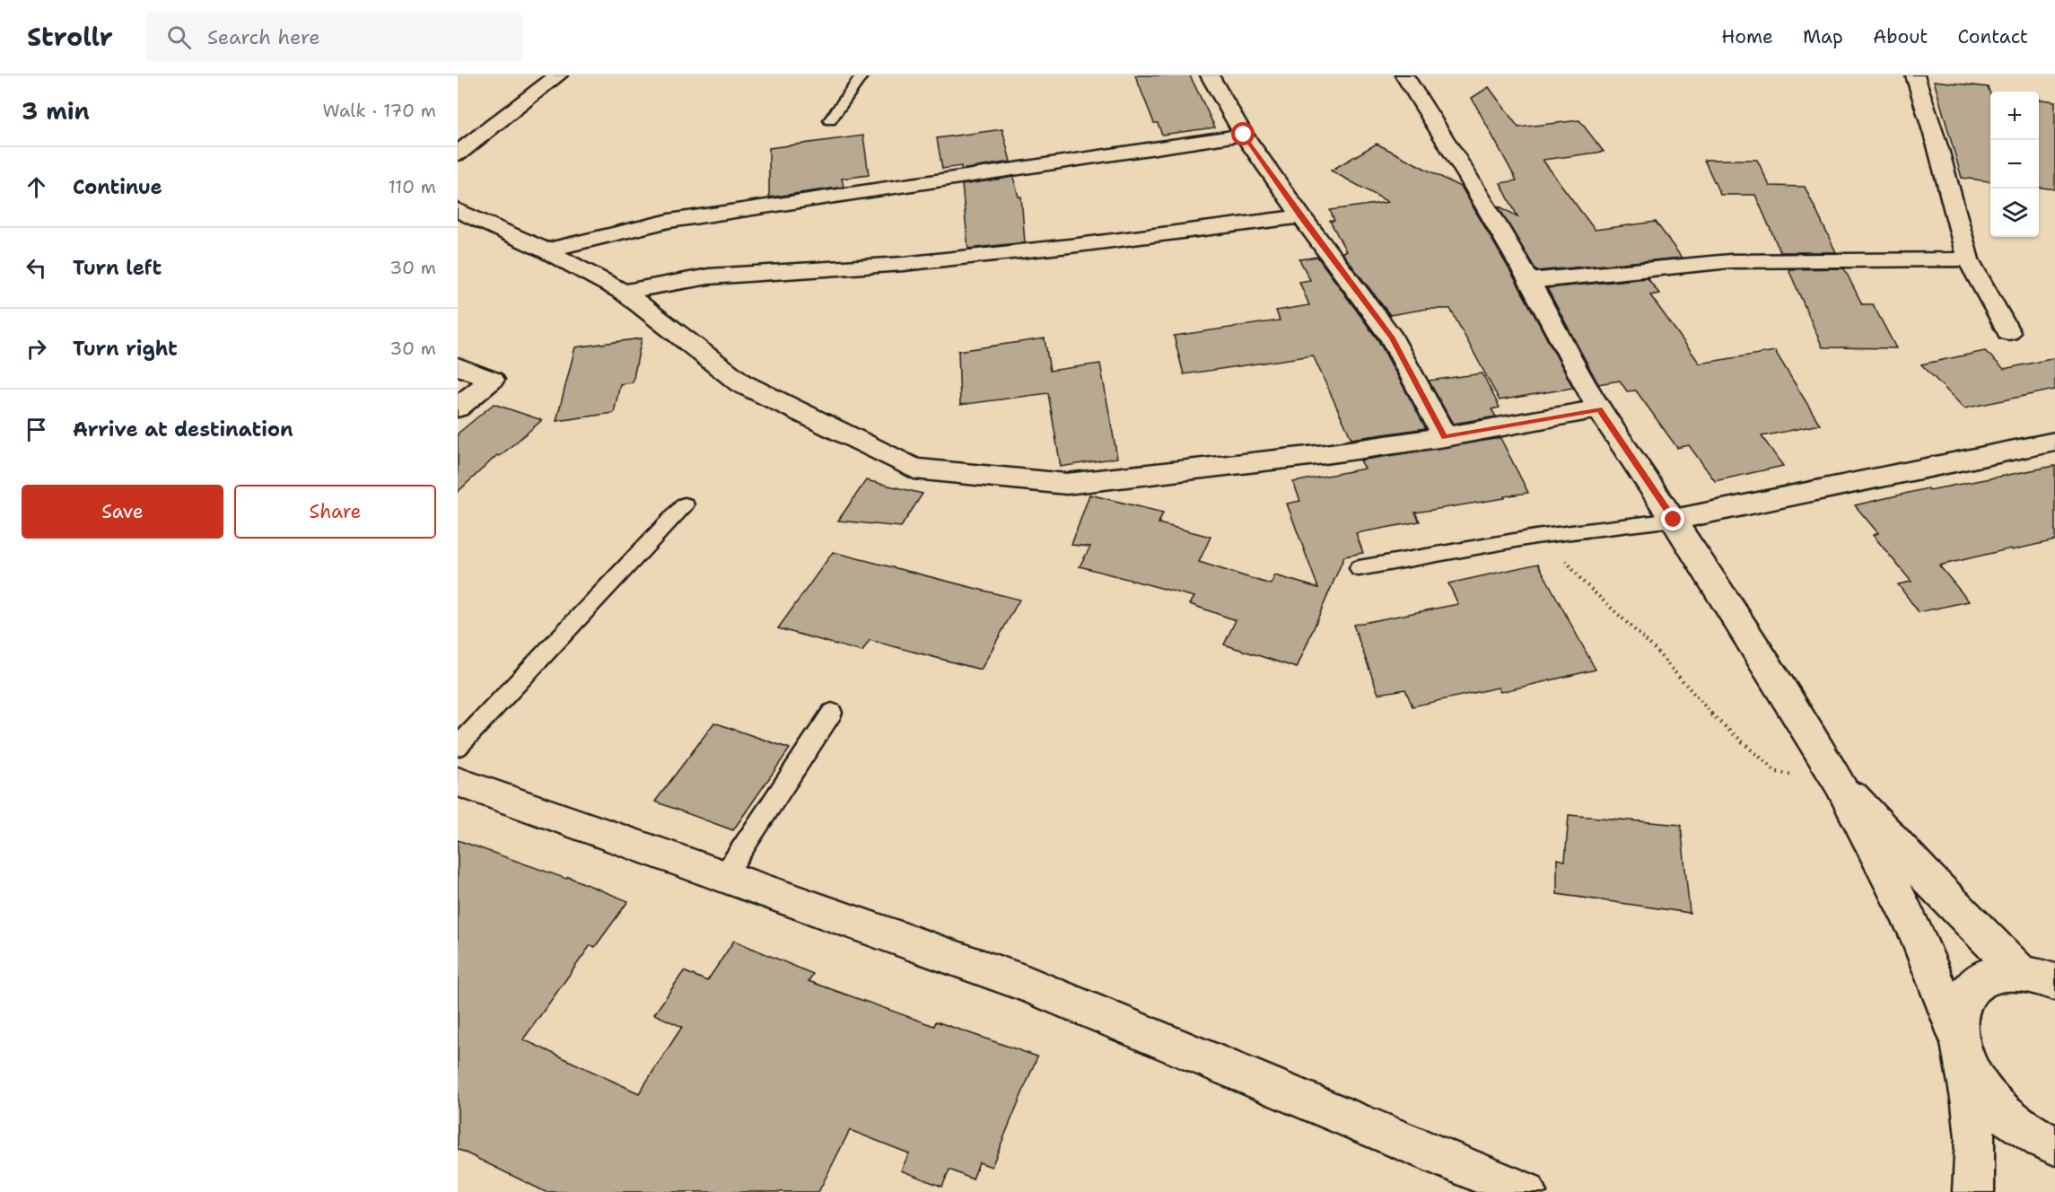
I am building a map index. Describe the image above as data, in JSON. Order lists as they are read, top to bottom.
{
  "page": {
    "header": "Strollr",
    "search": "Search here",
    "nav": [
      "Home",
      "Map",
      "About",
      "Contact"
    ],
    "heading": ["3 min", "Walk · 170 m"],
    "map_buttons": ["+", "−"],
    "list": [
      ["Continue", "110 m"],
      ["Turn left", "30 m"],
      ["Turn right", "30 m"],
      "Arrive at destination"
    ],
    "buttons": ["Save", "Share"]
  }
}
